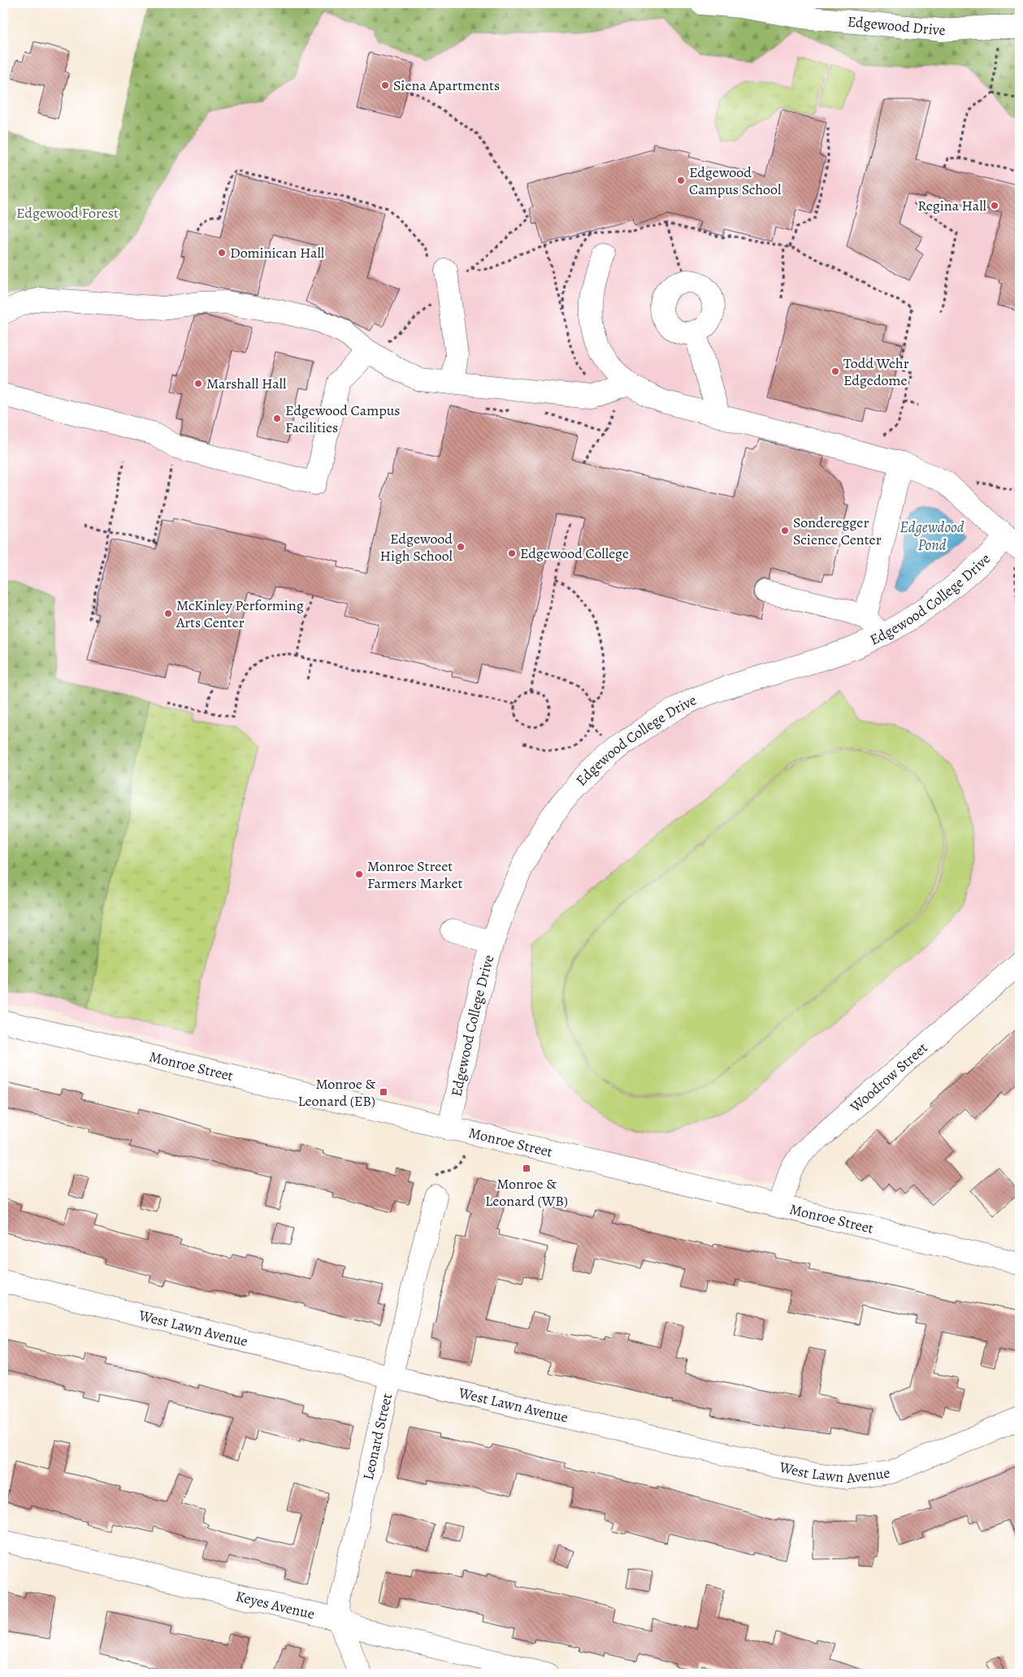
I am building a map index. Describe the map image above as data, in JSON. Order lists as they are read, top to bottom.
{
  "streets": {
    "street": [
      "Edgewood Drive",
      "Edgewood College Drive",
      "Monroe Street",
      "Woodrow Street",
      "West Lawn Avenue",
      "Leonard Street",
      "Keyes Avenue"
    ]
  },
  "crossings": [
    ["Edgewood College Drive", "Monroe Street"],
    ["Monroe Street", "Woodrow Street"],
    ["West Lawn Avenue", "Leonard Street"],
    ["Leonard Street", "Keyes Avenue"]
  ],
  "water": ["Edgewdood Pond"],
  "parks": ["Edgewood Forest"],
  "places": {
    "other": [
      "Siena Apartments",
      "Edgewood Campus School",
      "Regina Hall",
      "Dominican Hall",
      "Todd Wehr Edgedome",
      "Marshall Hall",
      "Edgewood Campus Facilities",
      "Sonderegger Science Center",
      "Edgewood High School",
      "Edgewood College",
      "McKinley Performing Arts Center",
      "Monroe Street Farmers Market"
    ],
    "transit": ["Monroe & Leonard (EB)", "Monroe & Leonard (WB)"]
  }
}
